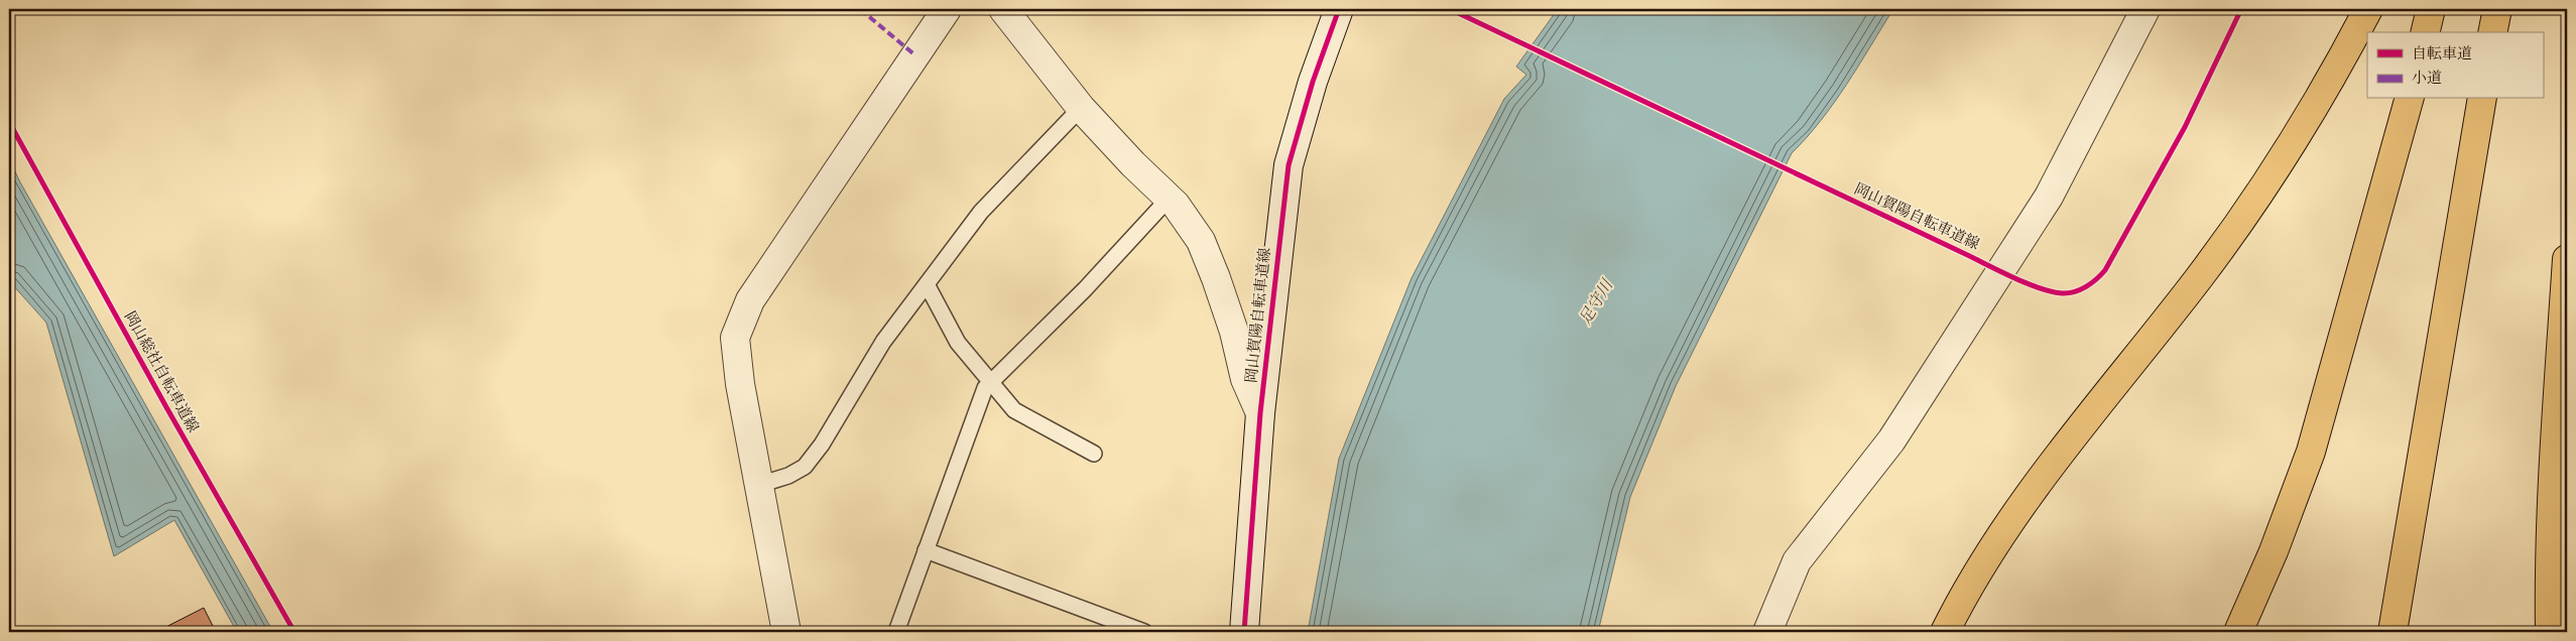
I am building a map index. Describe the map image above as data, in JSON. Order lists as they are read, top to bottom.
{
  "streets": {
    "street": ["岡山賀陽自転車道線"],
    "cycle path": ["岡山総社自転車道線"]
  },
  "water": ["足守川"],
  "legend": ["自転車道", "小道"]
}
